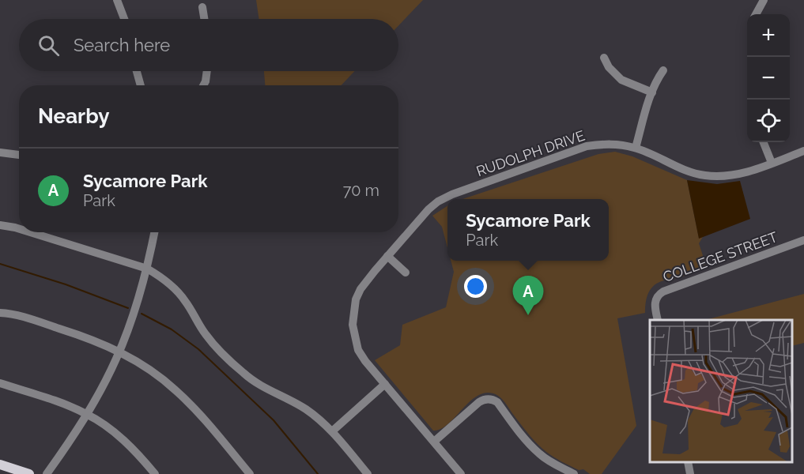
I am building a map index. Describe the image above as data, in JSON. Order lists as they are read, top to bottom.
{
  "streets": {
    "street": ["RUDOLPH DRIVE", "COLLEGE STREET"]
  },
  "page": {
    "map_buttons": ["+", "−"],
    "search": "Search here",
    "heading": "Nearby",
    "list": [
      {
        "mark": "A",
        "name": "Sycamore Park",
        "note": "Park",
        "value": "70 m"
      }
    ],
    "popup": ["Sycamore Park", "Park"],
    "pins": "A"
  }
}
